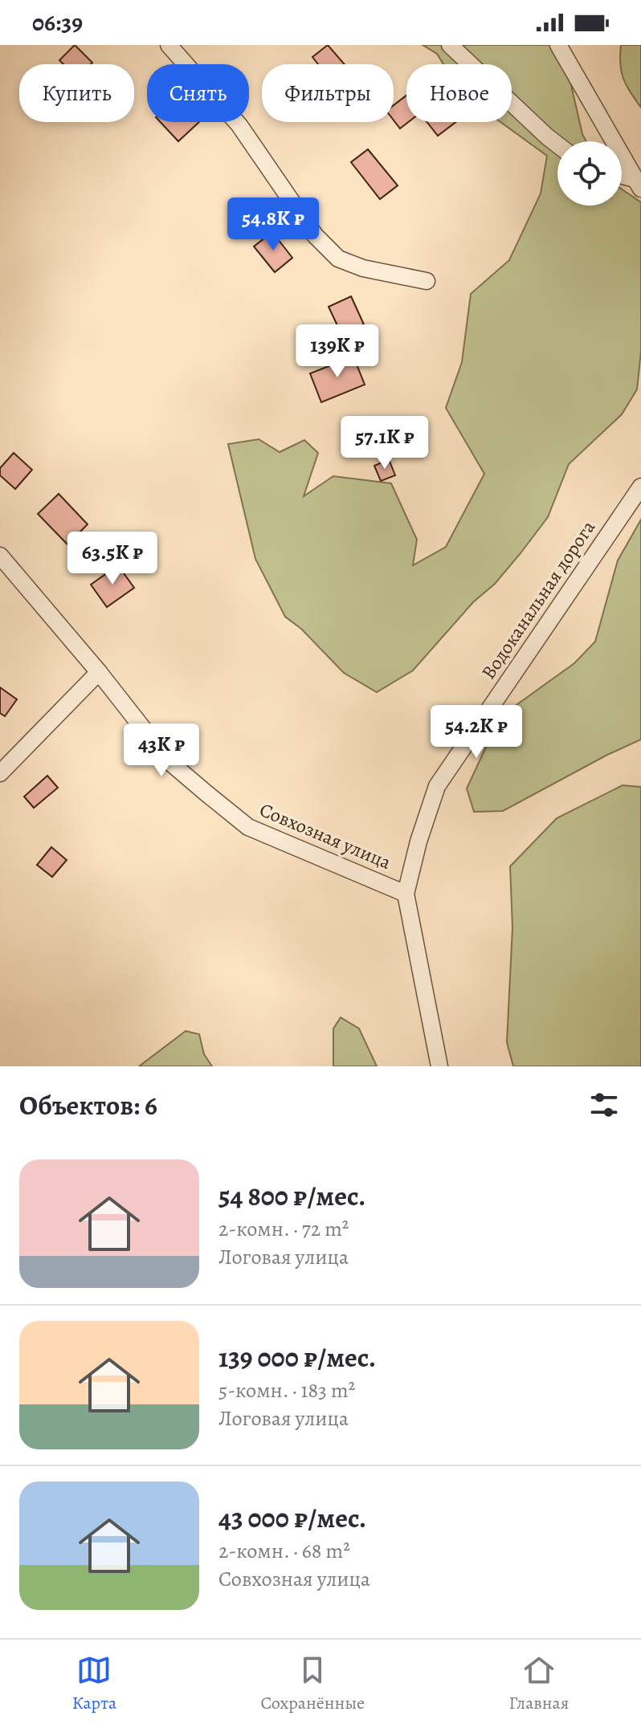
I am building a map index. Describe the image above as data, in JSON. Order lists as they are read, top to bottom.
{
  "streets": {
    "street": ["Водоканальная дорога", "Совхозная улица"]
  },
  "crossings": [
    ["Водоканальная дорога", "Совхозная улица"]
  ],
  "page": {
    "status": "06:39",
    "chip": [
      "Купить",
      "Снять",
      "Фильтры",
      "Новое"
    ],
    "price": [
      "54.8K ₽",
      "139K ₽",
      "57.1K ₽",
      "63.5K ₽",
      "54.2K ₽",
      "43K ₽"
    ],
    "heading": "Объектов: 6",
    "list": [
      {
        "name": "54 800 ₽/мес.",
        "note": "2-комн. · 72 m² · Логовая улица"
      },
      {
        "name": "139 000 ₽/мес.",
        "note": "5-комн. · 183 m² · Логовая улица"
      },
      {
        "name": "43 000 ₽/мес.",
        "note": "2-комн. · 68 m² · Совхозная улица"
      }
    ],
    "tabs": ["Карта", "Сохранённые", "Главная"]
  }
}
